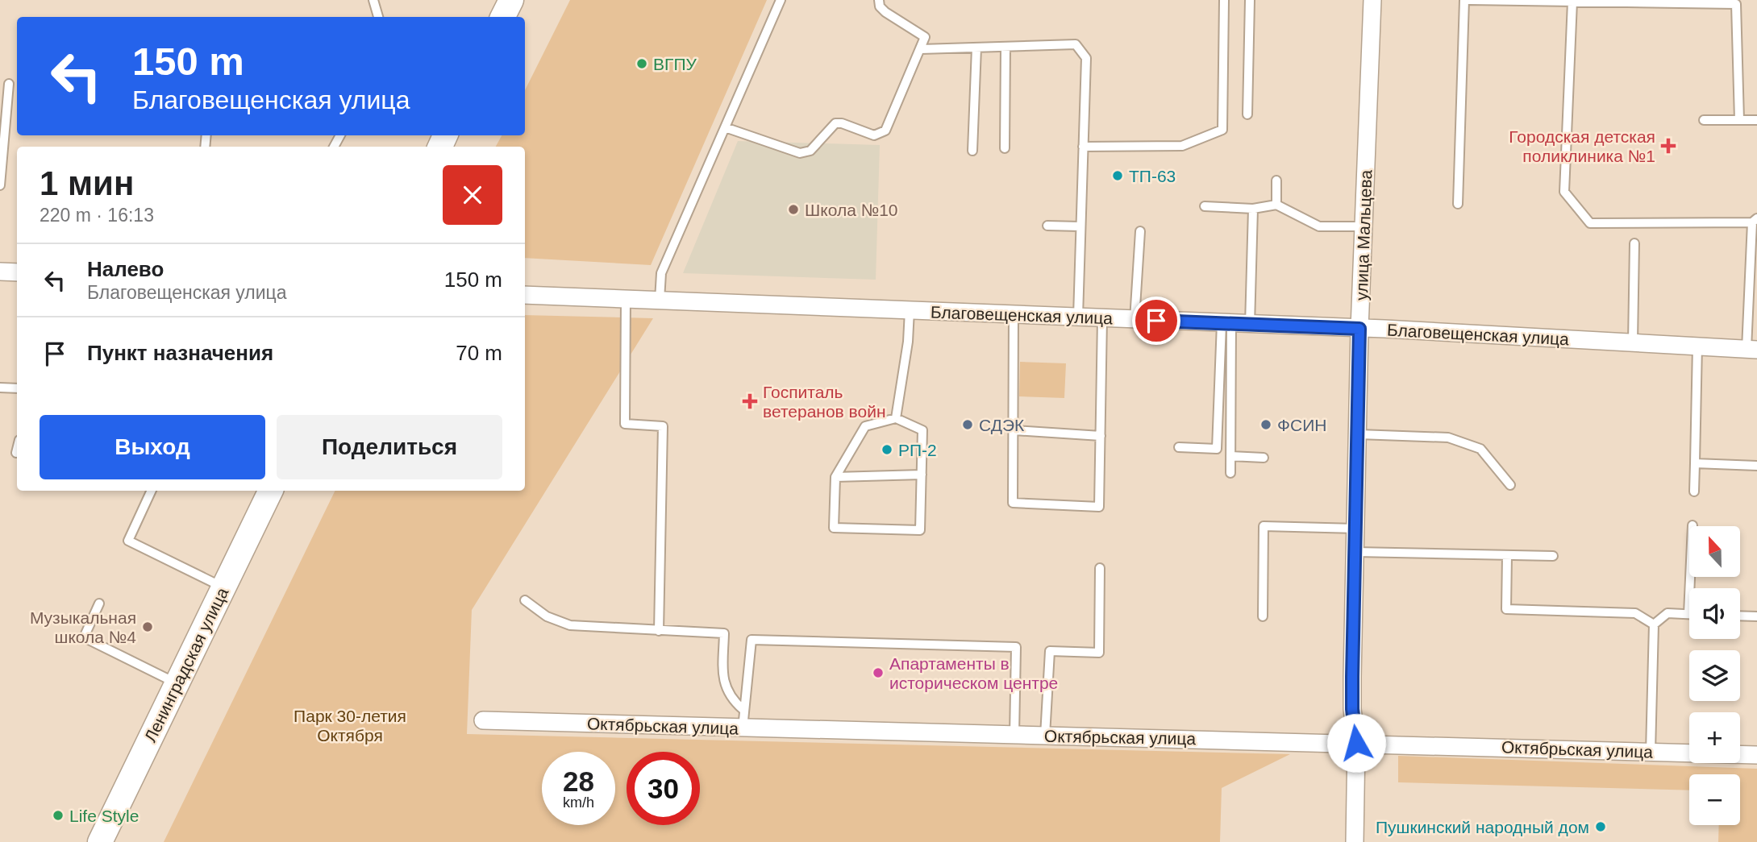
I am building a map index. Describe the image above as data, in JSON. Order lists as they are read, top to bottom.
{
  "streets": {
    "main road": ["Ленинградская улица"],
    "street": ["улица Мальцева", "Благовещенская улица", "Октябрьская улица"]
  },
  "crossings": [
    ["улица Мальцева", "Благовещенская улица"],
    ["улица Мальцева", "Октябрьская улица"]
  ],
  "parks": ["Парк 30-летия Октября"],
  "places": {
    "other": [
      "ВГПУ",
      "ТП-63",
      "Школа №10",
      "СДЭК",
      "ФСИН",
      "РП-2",
      "Музыкальная школа №4",
      "Апартаменты в историческом центре",
      "Life Style",
      "Пушкинский народный дом"
    ],
    "health": ["Городская детская поликлиника №1", "Госпиталь ветеранов войн"]
  },
  "north": "top",
  "page": {
    "turn": ["150 m", "Благовещенская улица"],
    "heading": ["1 мин", "220 m · 16:13"],
    "list": [
      {
        "name": "Налево",
        "note": "Благовещенская улица",
        "value": "150 m"
      },
      {
        "name": "Пункт назначения",
        "value": "70 m"
      }
    ],
    "buttons": ["Выход", "Поделиться"],
    "map_buttons": ["+", "−"],
    "speed": "28 km/h",
    "limit": "30"
  }
}
